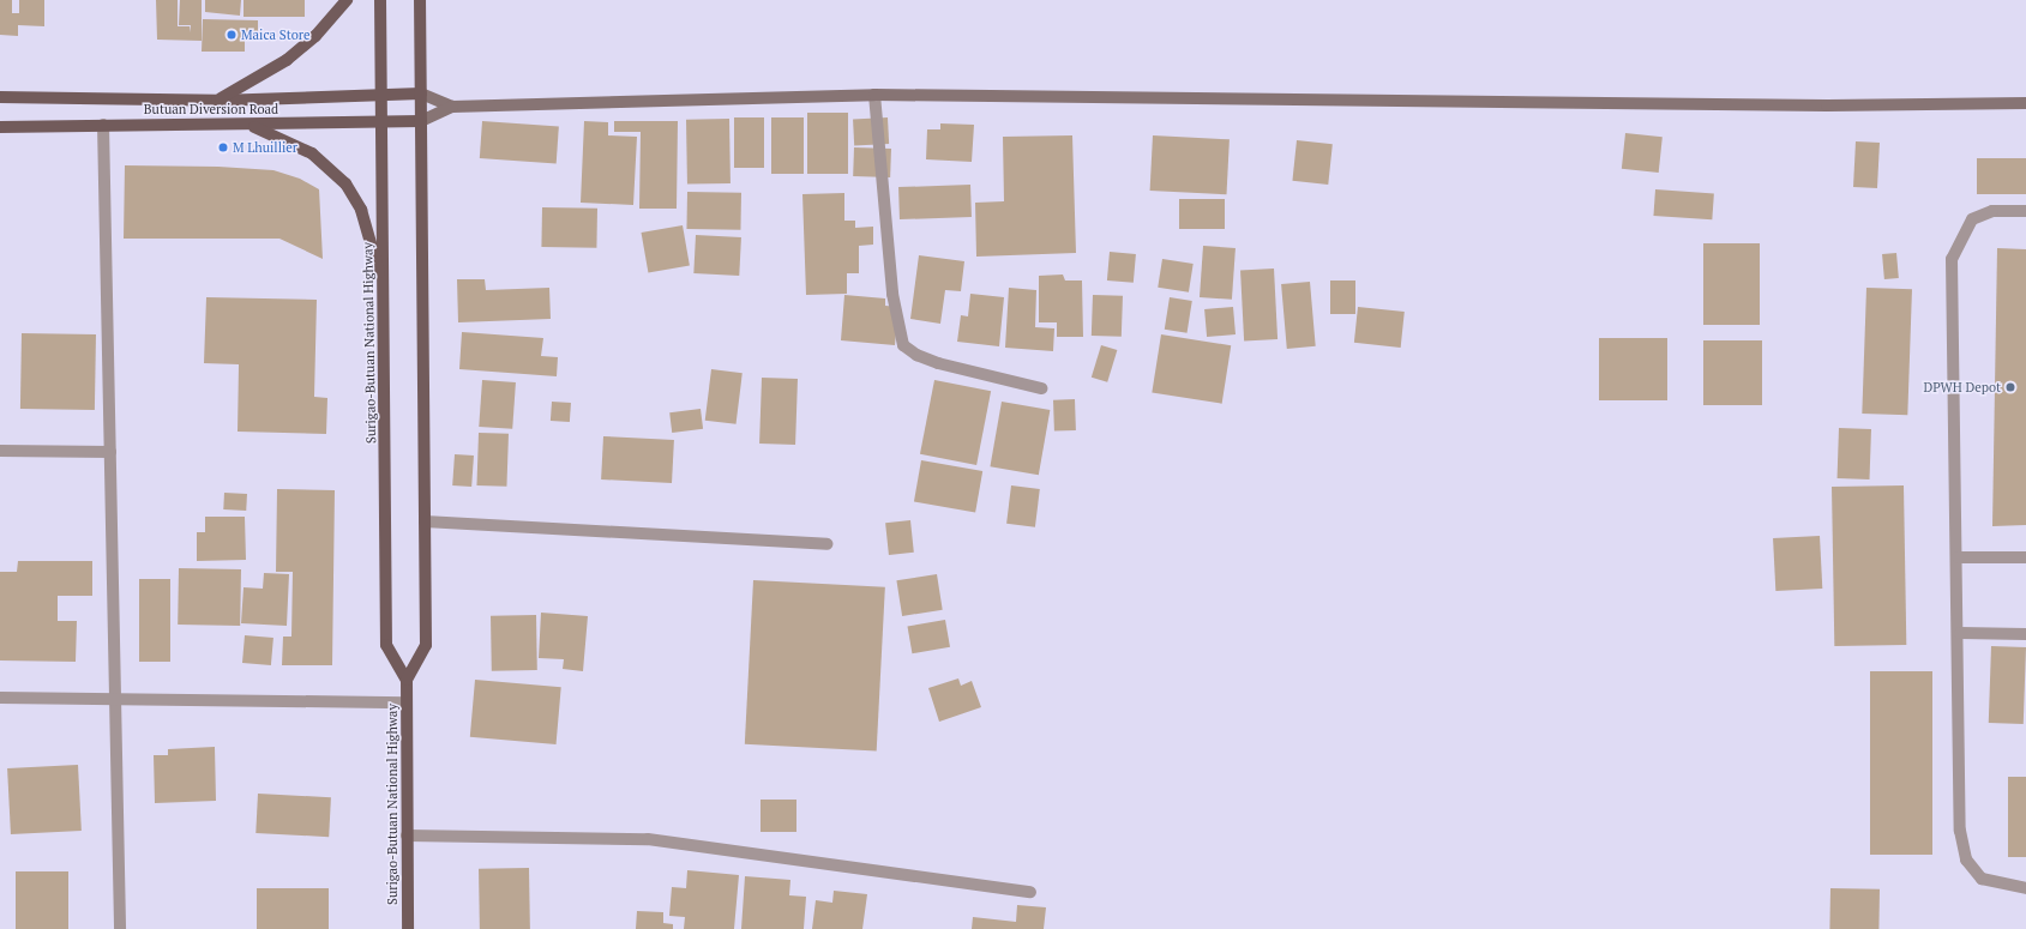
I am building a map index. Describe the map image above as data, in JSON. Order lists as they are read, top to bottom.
{
  "streets": {
    "main road": ["Butuan Diversion Road", "Surigao-Butuan National Highway"]
  },
  "crossings": [
    ["Butuan Diversion Road", "Surigao-Butuan National Highway"]
  ],
  "places": ["Maica Store", "M Lhuillier", "DPWH Depot"]
}
